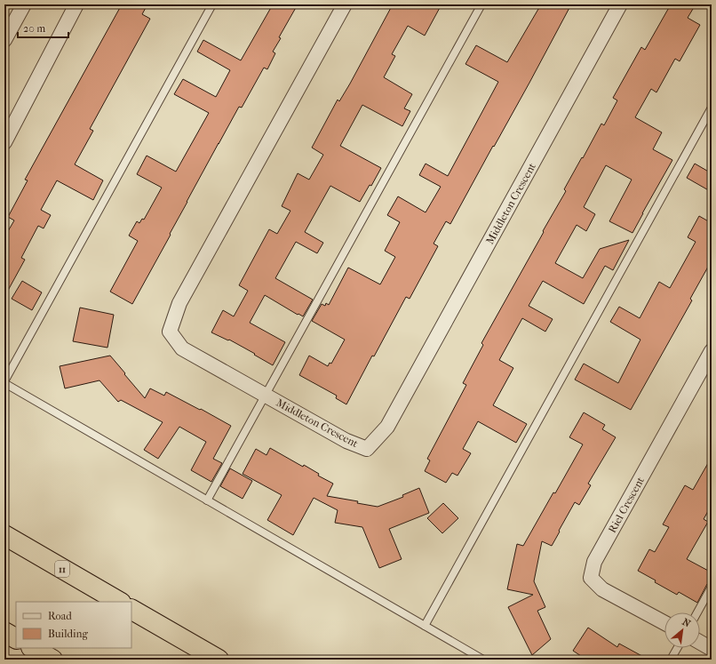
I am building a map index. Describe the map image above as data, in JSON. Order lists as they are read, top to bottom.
{
  "streets": {
    "highway": ["11"],
    "street": ["Middleton Crescent", "Riel Crescent"]
  },
  "legend": ["Road", "Building"],
  "scale_bar": "20 m",
  "north": "top right"
}
